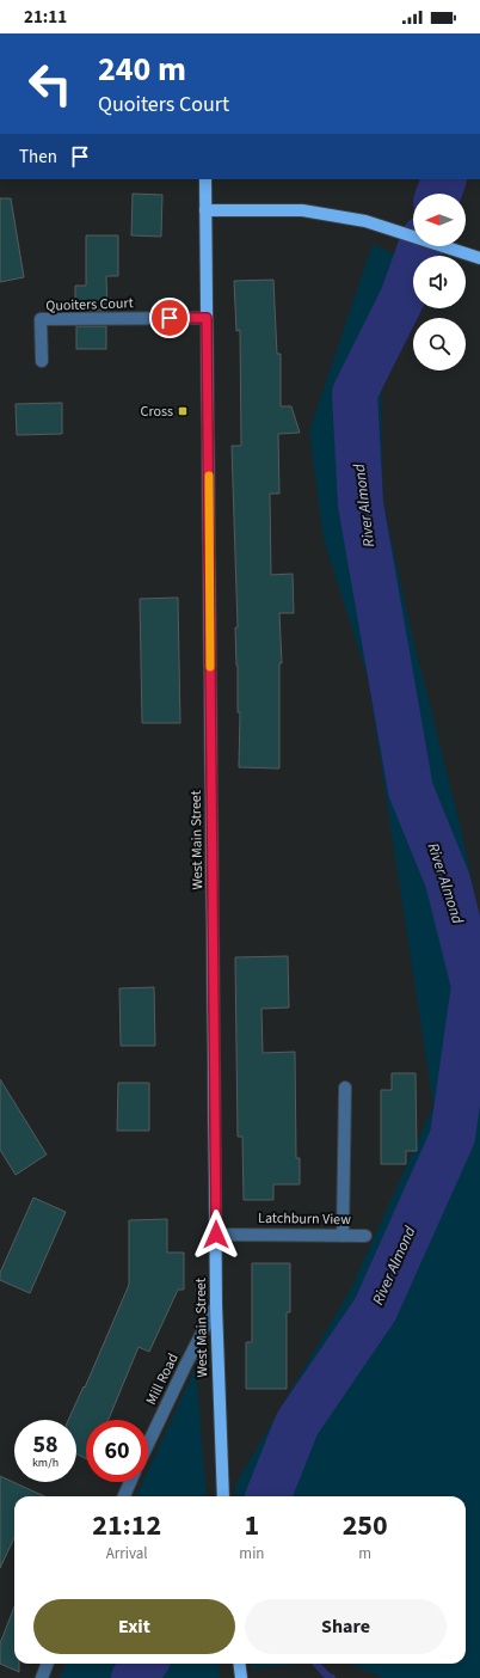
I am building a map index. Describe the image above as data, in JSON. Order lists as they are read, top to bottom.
{
  "streets": {
    "main road": ["West Main Street"],
    "street": ["Quoiters Court", "Latchburn View", "Mill Road"]
  },
  "crossings": [
    ["Quoiters Court", "West Main Street"],
    ["West Main Street", "Latchburn View"],
    ["West Main Street", "Mill Road"]
  ],
  "water": ["River Almond"],
  "places": {
    "transit": ["Cross"]
  },
  "north": "left",
  "page": {
    "status": "21:11",
    "turn": ["240 m", "Quoiters Court"],
    "then": "Then",
    "speed": "58 km/h",
    "limit": "60",
    "eta": [
      "21:12",
      "Arrival",
      "1",
      "min",
      "250",
      "m"
    ],
    "buttons": ["Exit", "Share"]
  }
}
